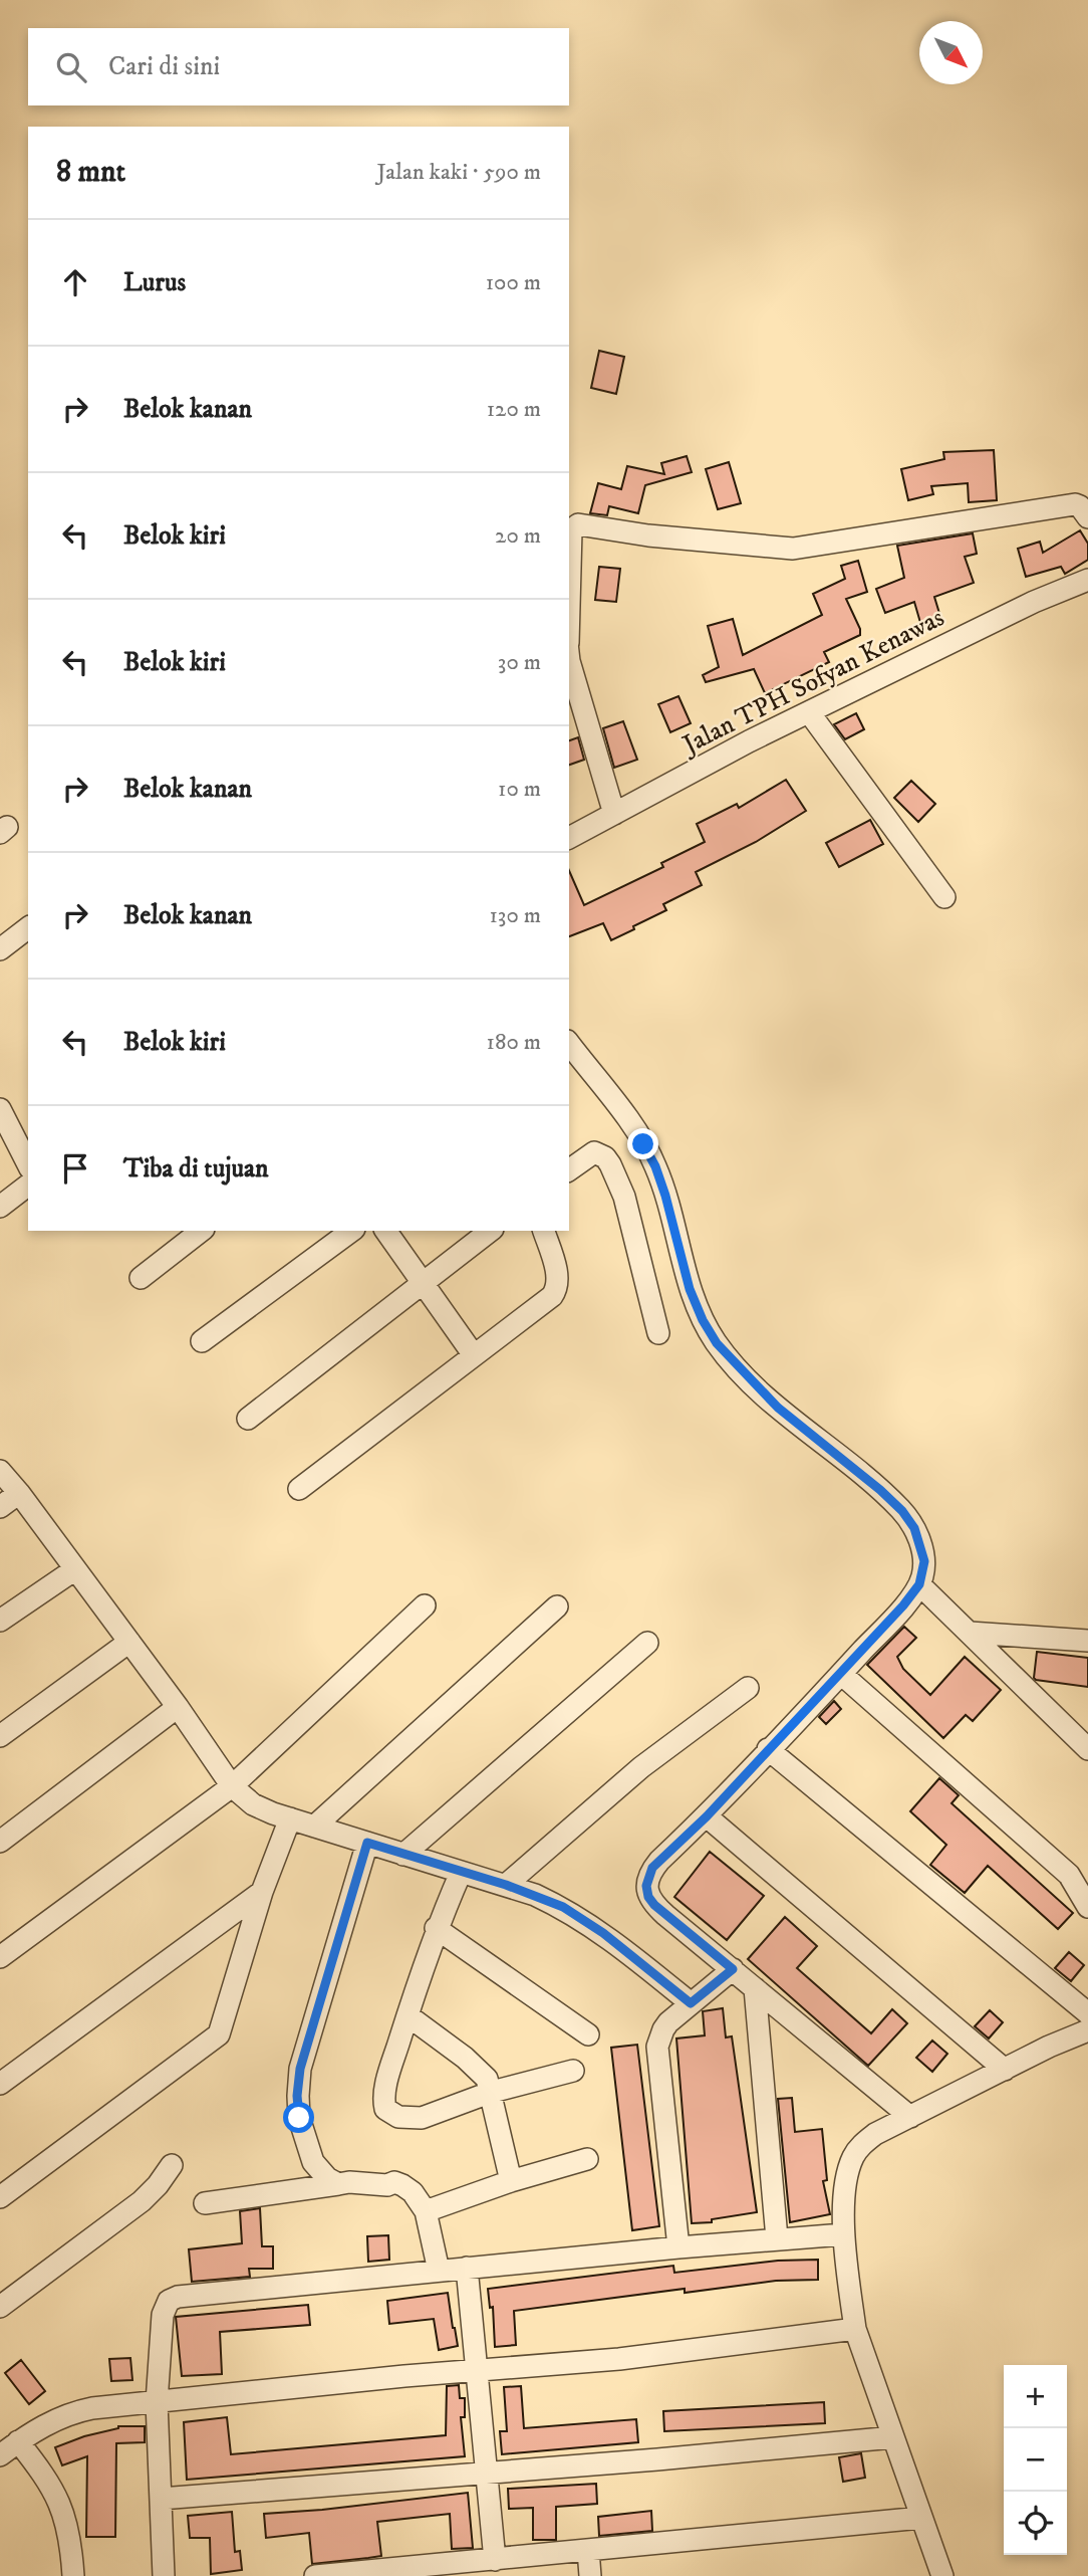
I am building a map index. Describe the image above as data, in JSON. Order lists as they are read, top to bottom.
{
  "streets": {
    "street": ["Jalan TPH Sofyan Kenawas"]
  },
  "north": "bottom right",
  "page": {
    "search": "Cari di sini",
    "heading": ["8 mnt", "Jalan kaki · 590 m"],
    "list": [
      ["Lurus", "100 m"],
      ["Belok kanan", "120 m"],
      ["Belok kiri", "20 m"],
      ["Belok kiri", "30 m"],
      ["Belok kanan", "10 m"],
      ["Belok kanan", "130 m"],
      ["Belok kiri", "180 m"],
      "Tiba di tujuan"
    ],
    "map_buttons": ["+", "−"]
  }
}
